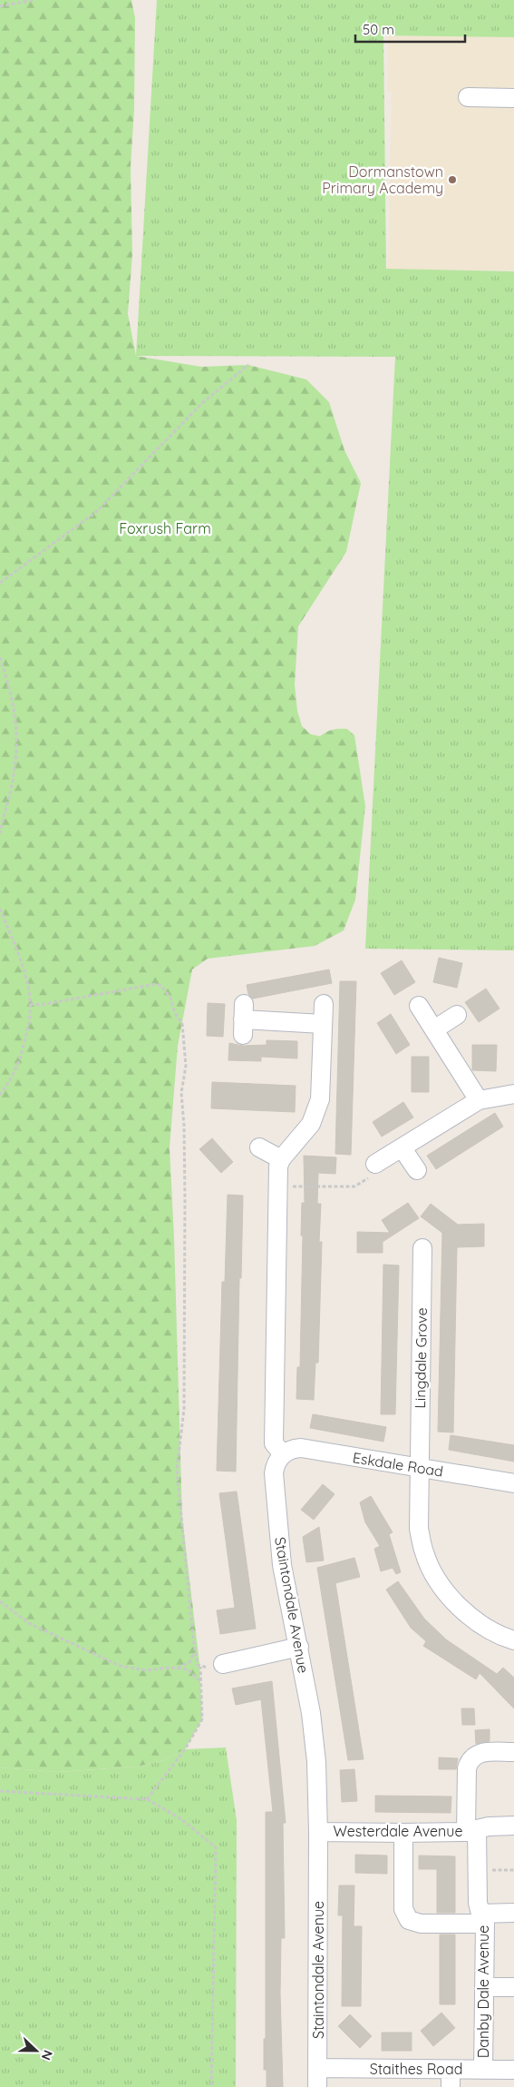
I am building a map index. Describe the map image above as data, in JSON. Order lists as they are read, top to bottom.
{
  "streets": {
    "street": [
      "Lingdale Grove",
      "Eskdale Road",
      "Staintondale Avenue",
      "Westerdale Avenue",
      "Danby Dale Avenue",
      "Staithes Road"
    ]
  },
  "crossings": [
    ["Lingdale Grove", "Eskdale Road"],
    ["Eskdale Road", "Staintondale Avenue"],
    ["Staintondale Avenue", "Westerdale Avenue"],
    ["Staintondale Avenue", "Staithes Road"],
    ["Westerdale Avenue", "Danby Dale Avenue"],
    ["Danby Dale Avenue", "Staithes Road"]
  ],
  "parks": ["Foxrush Farm"],
  "places": ["Dormanstown Primary Academy"],
  "scale_bar": "50 m",
  "north": "right"
}
